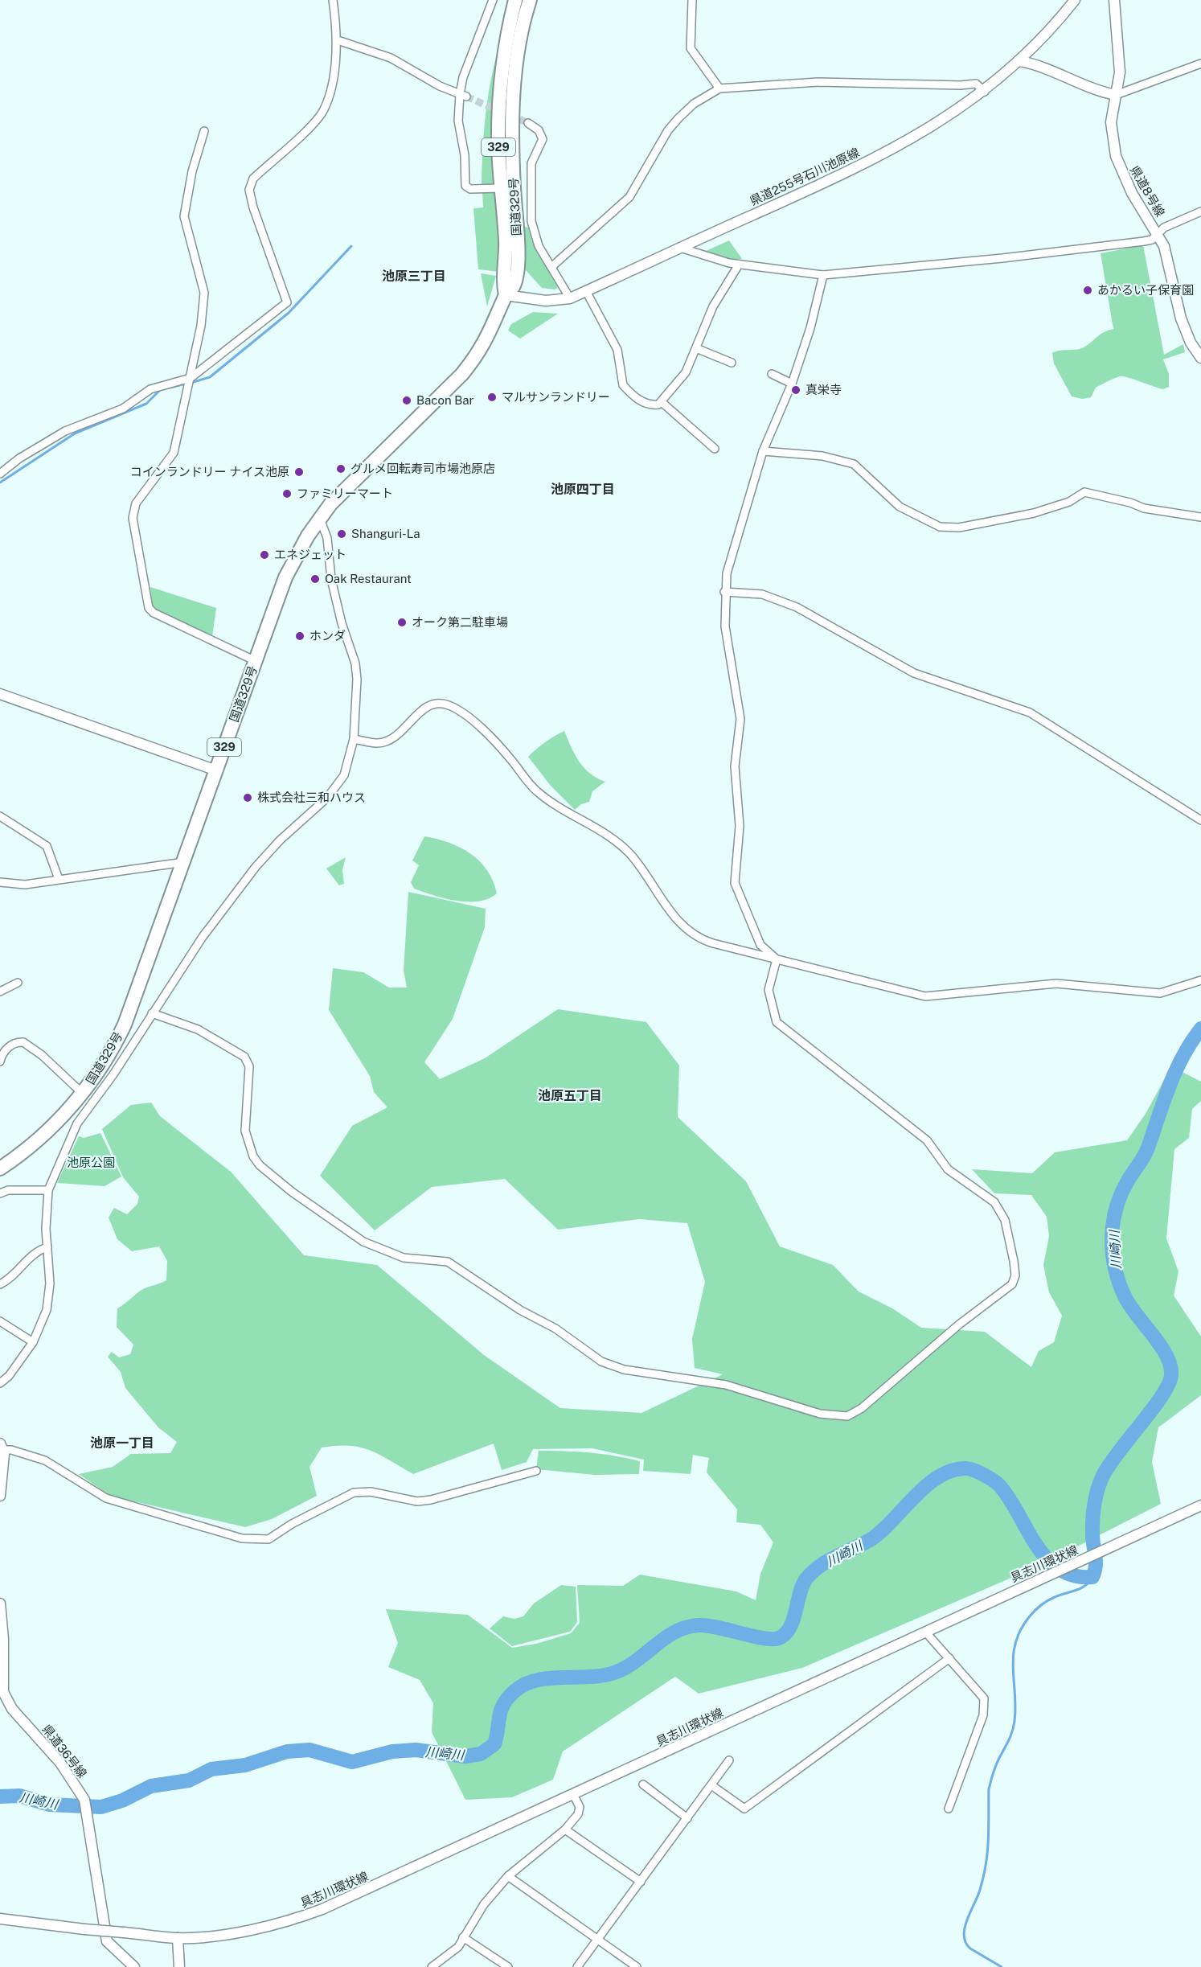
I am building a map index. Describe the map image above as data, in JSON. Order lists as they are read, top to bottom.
{
  "streets": {
    "highway": ["329", "国道329号"],
    "main road": [
      "県道255号石川池原線",
      "県道8号線",
      "具志川環状線",
      "県道36号線"
    ]
  },
  "crossings": [
    ["県道255号石川池原線", "国道329号"]
  ],
  "districts": [
    "池原三丁目",
    "池原四丁目",
    "池原五丁目",
    "池原一丁目"
  ],
  "water": ["川崎川"],
  "parks": ["池原公園"],
  "places": [
    "あかるい子保育園",
    "真栄寺",
    "マルサンランドリー",
    "Bacon Bar",
    "グルメ回転寿司市場池原店",
    "コインランドリー ナイス池原",
    "ファミリーマート",
    "Shanguri-La",
    "エネジェット",
    "Oak Restaurant",
    "オーク第二駐車場",
    "ホンダ",
    "株式会社三和ハウス"
  ]
}
